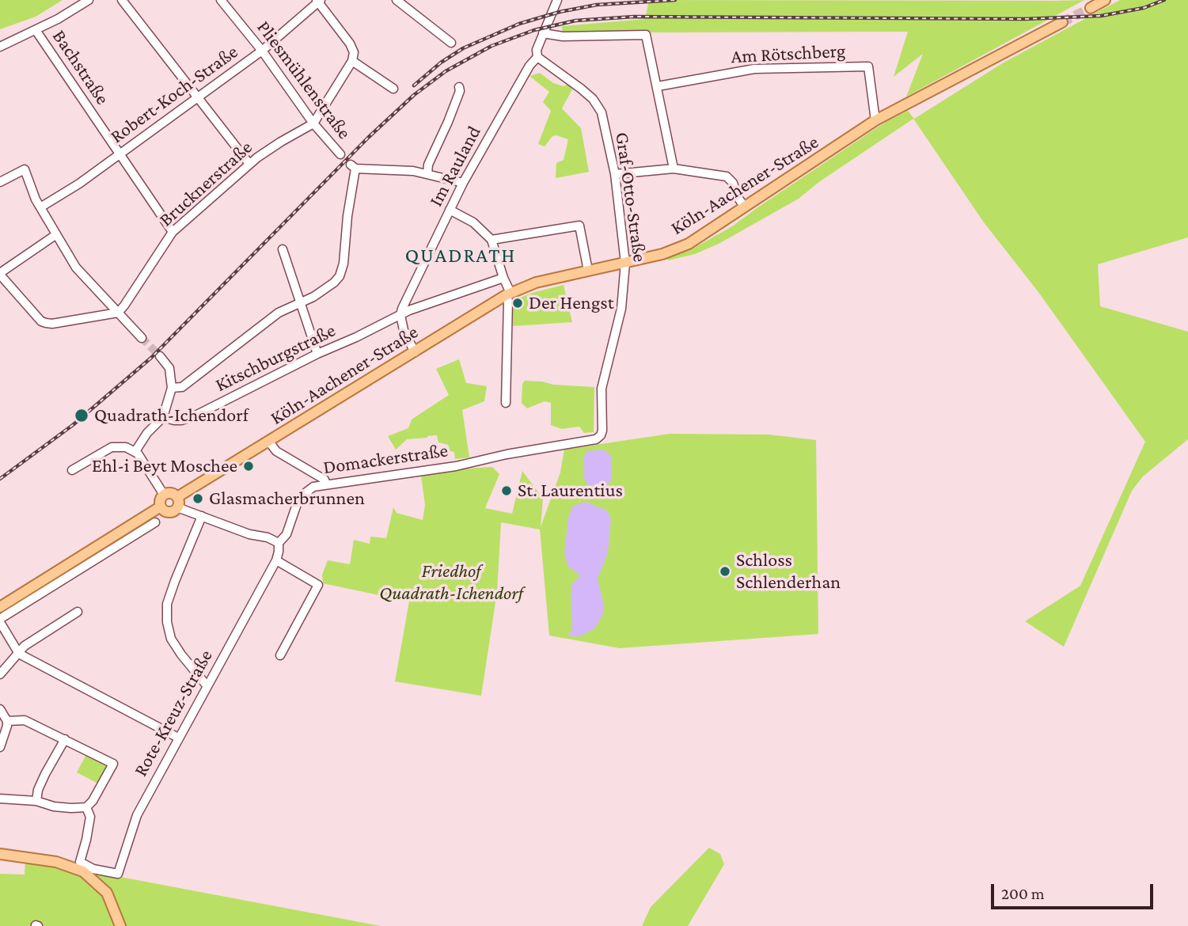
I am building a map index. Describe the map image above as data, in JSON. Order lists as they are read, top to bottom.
{
  "streets": {
    "main road": ["Köln-Aachener-Straße"],
    "street": [
      "Am Rötschberg",
      "Bachstraße",
      "Pliesmühlenstraße",
      "Robert-Koch-Straße",
      "Im Rauland",
      "Brucknerstraße",
      "Graf-Otto-Straße",
      "Kitschburgstraße",
      "Domackerstraße",
      "Rote-Kreuz-Straße"
    ]
  },
  "crossings": [
    ["Am Rötschberg", "Köln-Aachener-Straße"],
    ["Bachstraße", "Robert-Koch-Straße"],
    ["Bachstraße", "Brucknerstraße"],
    ["Pliesmühlenstraße", "Robert-Koch-Straße"],
    ["Pliesmühlenstraße", "Brucknerstraße"],
    ["Im Rauland", "Graf-Otto-Straße"],
    ["Im Rauland", "Kitschburgstraße"],
    ["Köln-Aachener-Straße", "Graf-Otto-Straße"],
    ["Graf-Otto-Straße", "Domackerstraße"],
    ["Domackerstraße", "Rote-Kreuz-Straße"]
  ],
  "districts": ["QUADRATH"],
  "parks": ["Friedhof Quadrath-Ichendorf"],
  "places": [
    "Der Hengst",
    "Quadrath-Ichendorf",
    "Ehl-i Beyt Moschee",
    "St. Laurentius",
    "Glasmacherbrunnen",
    "Schloss Schlenderhan"
  ],
  "scale_bar": "200 m"
}
